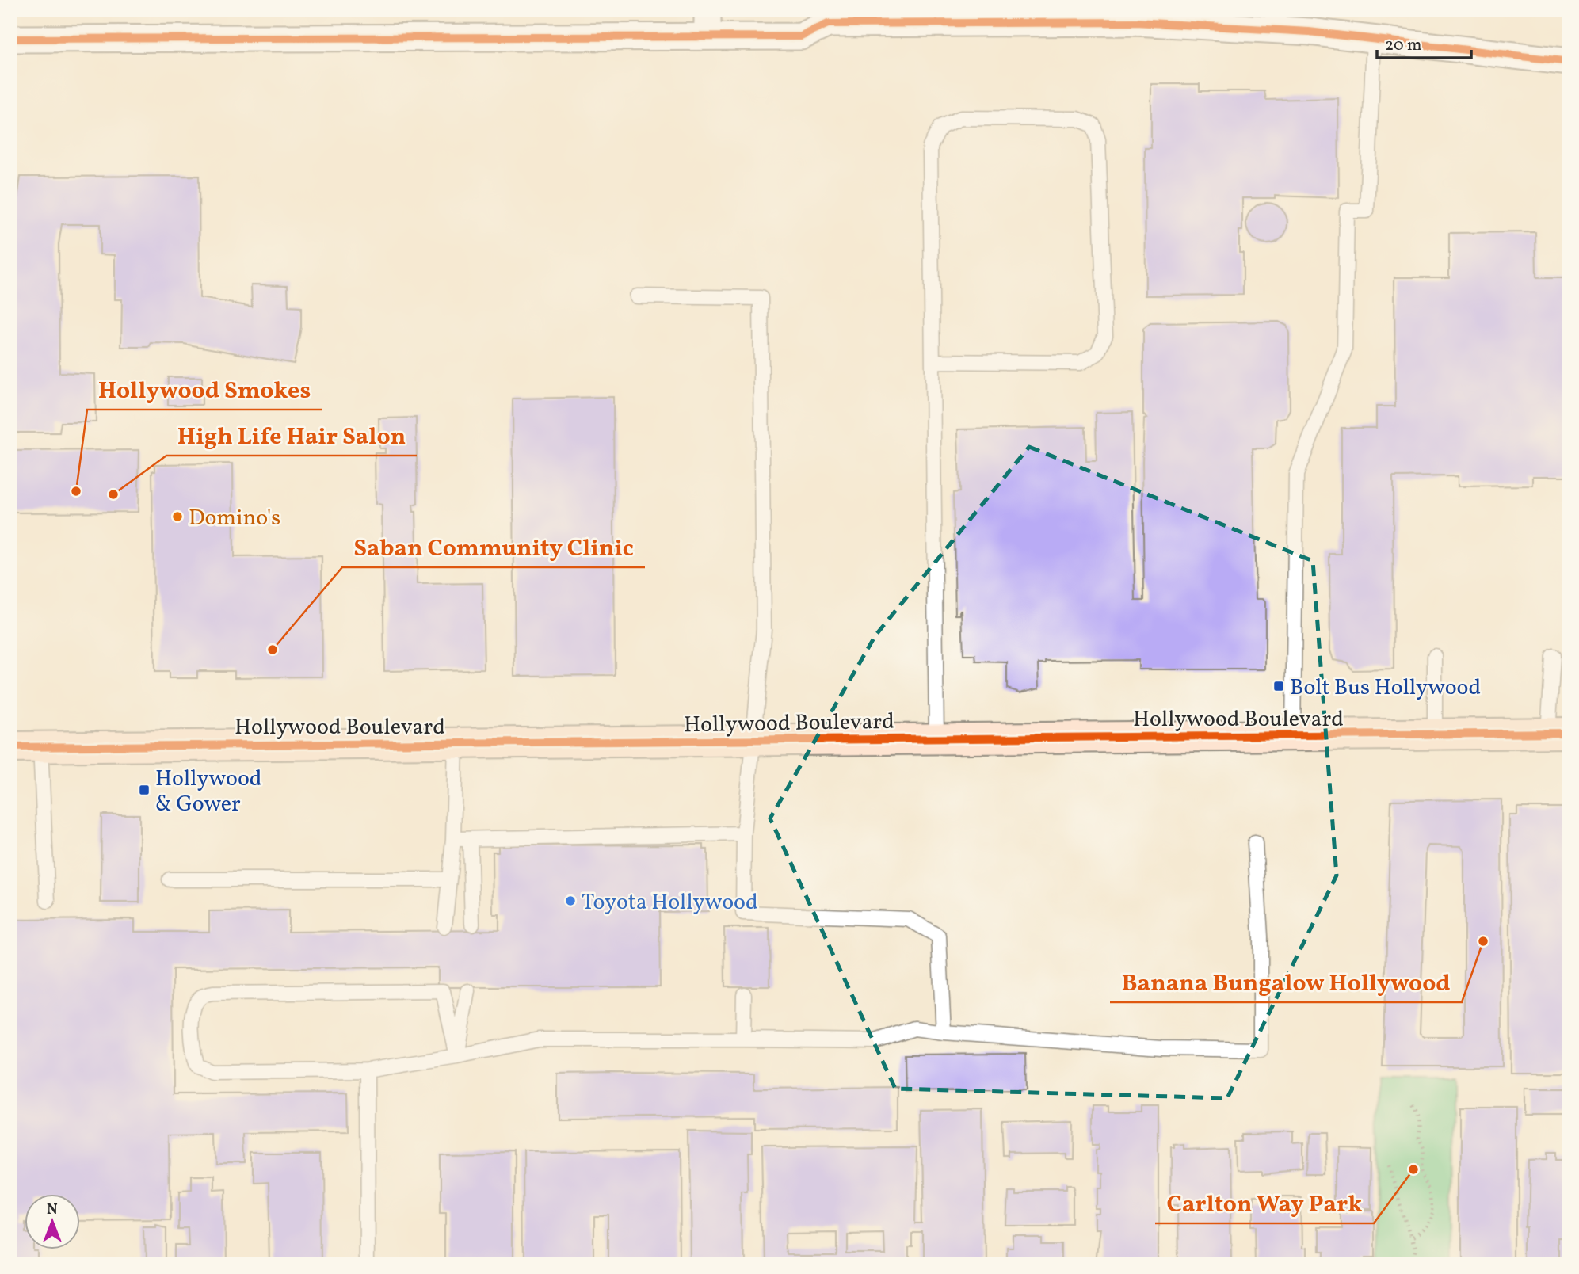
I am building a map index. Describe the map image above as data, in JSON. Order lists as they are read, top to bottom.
{
  "streets": {
    "main road": ["Hollywood Boulevard"]
  },
  "places": {
    "other": [
      "Hollywood Smokes",
      "High Life Hair Salon",
      "Domino's",
      "Saban Community Clinic",
      "Toyota Hollywood",
      "Banana Bungalow Hollywood",
      "Carlton Way Park"
    ],
    "transit": ["Bolt Bus Hollywood", "Hollywood & Gower"]
  },
  "scale_bar": "20 m",
  "north": "top"
}
